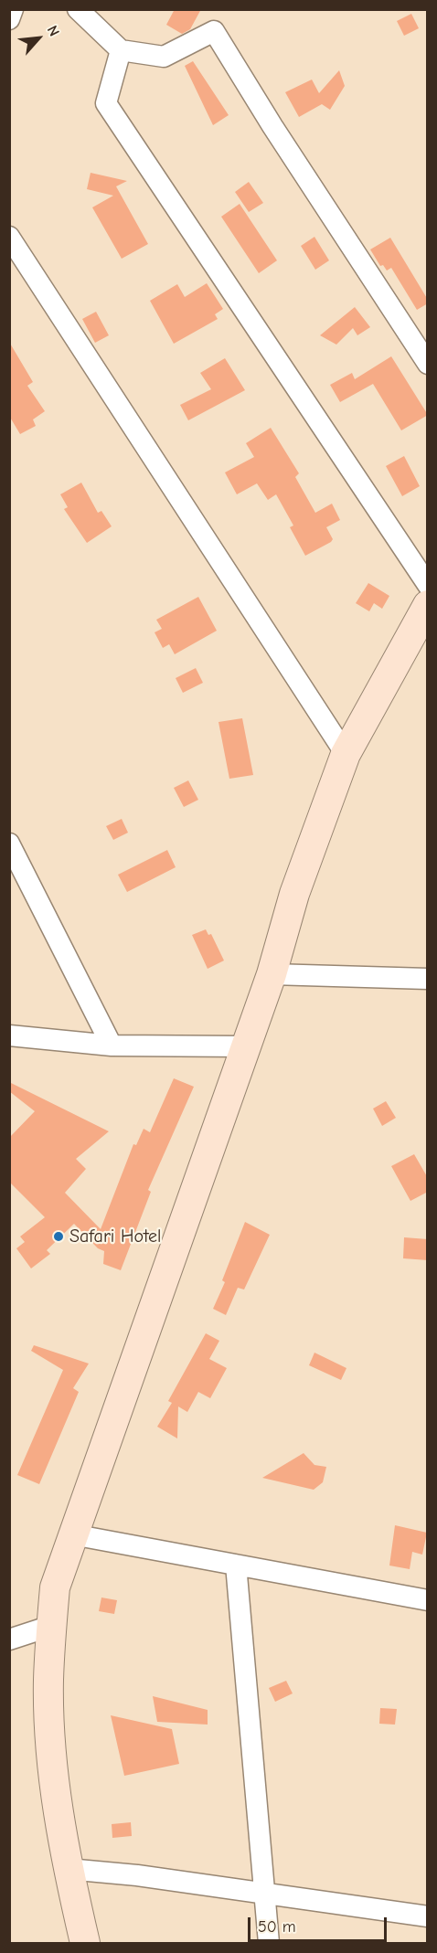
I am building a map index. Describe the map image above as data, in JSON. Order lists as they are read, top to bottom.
{
  "places": ["Safari Hotel"],
  "scale_bar": "50 m",
  "north": "top right"
}
